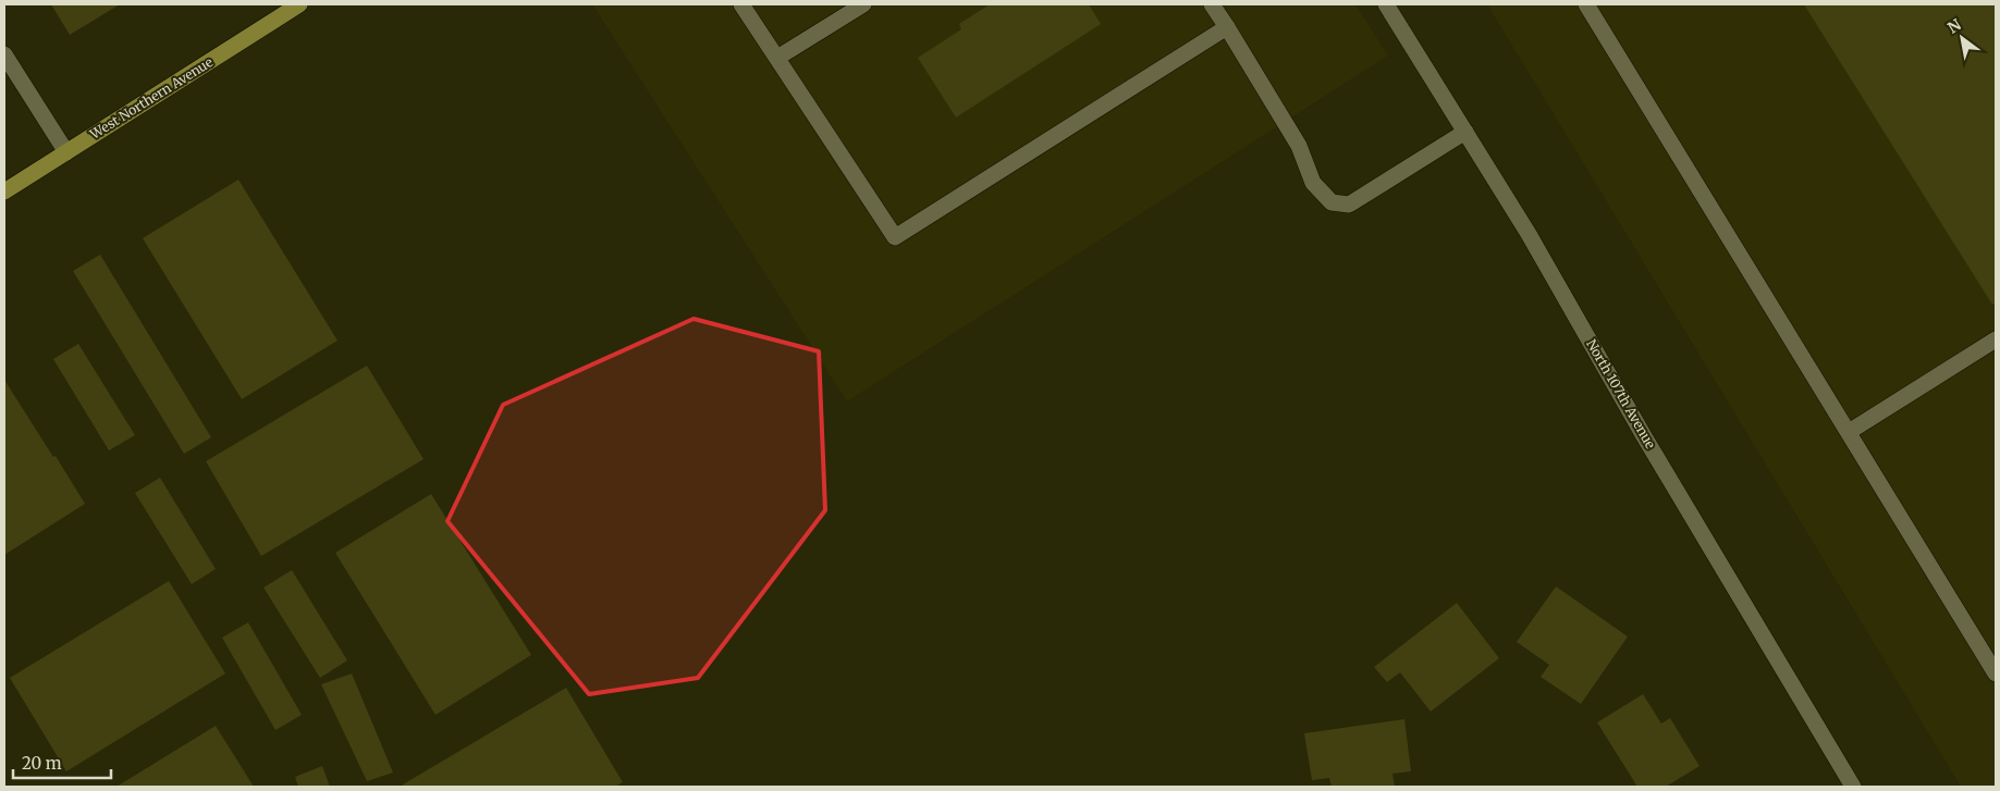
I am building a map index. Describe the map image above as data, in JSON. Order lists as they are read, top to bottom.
{
  "streets": {
    "main road": ["West Northern Avenue"],
    "street": ["North 107th Avenue"]
  },
  "scale_bar": "20 m",
  "north": "top left"
}
